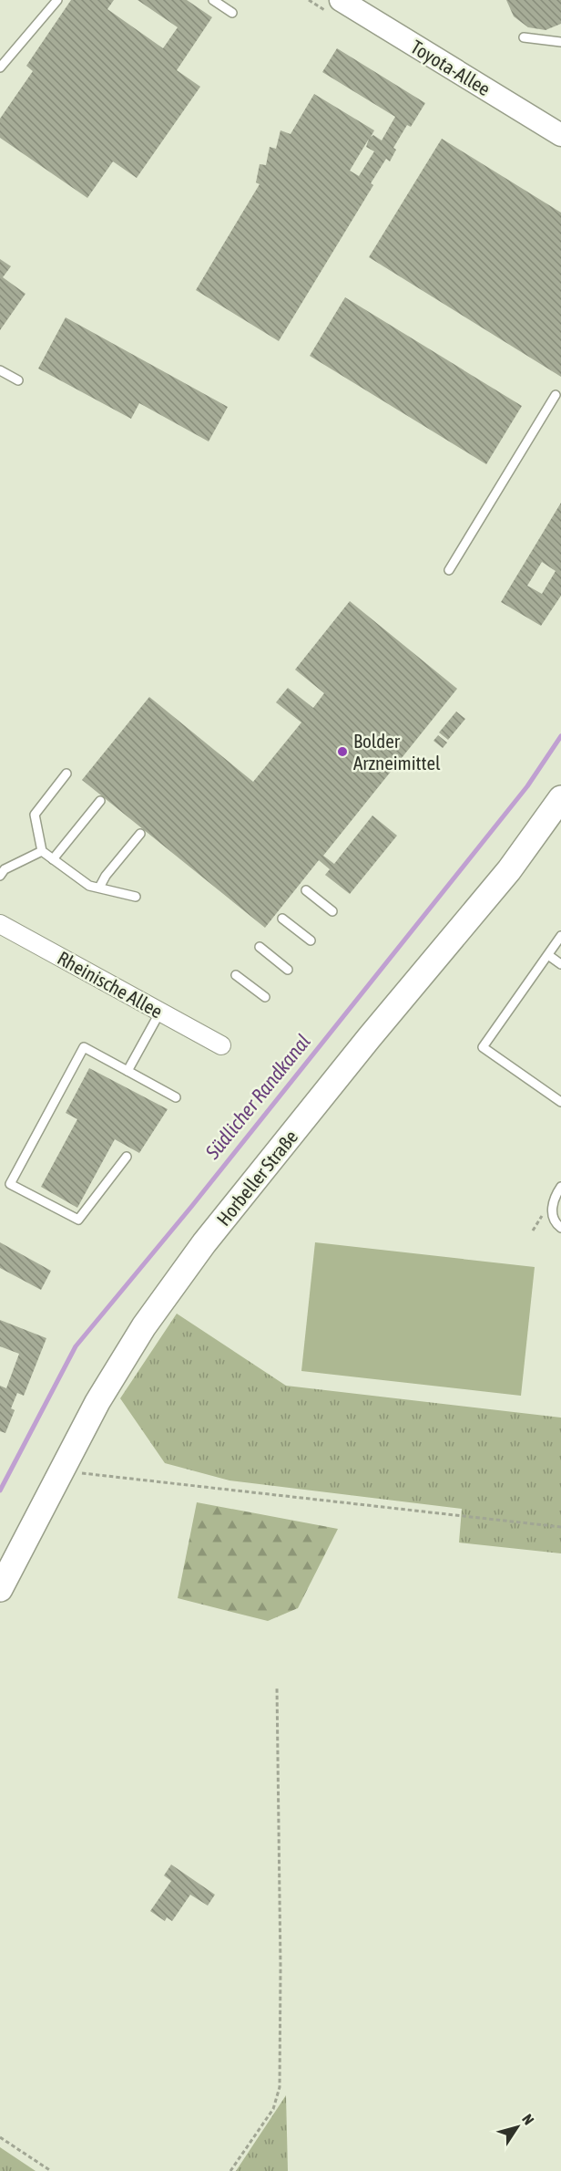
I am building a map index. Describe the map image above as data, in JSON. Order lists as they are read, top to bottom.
{
  "streets": {
    "main road": ["Horbeller Straße"],
    "street": ["Toyota-Allee", "Rheinische Allee"]
  },
  "water": ["Südlicher Randkanal"],
  "places": ["Bolder Arzneimittel"],
  "north": "top right"
}
